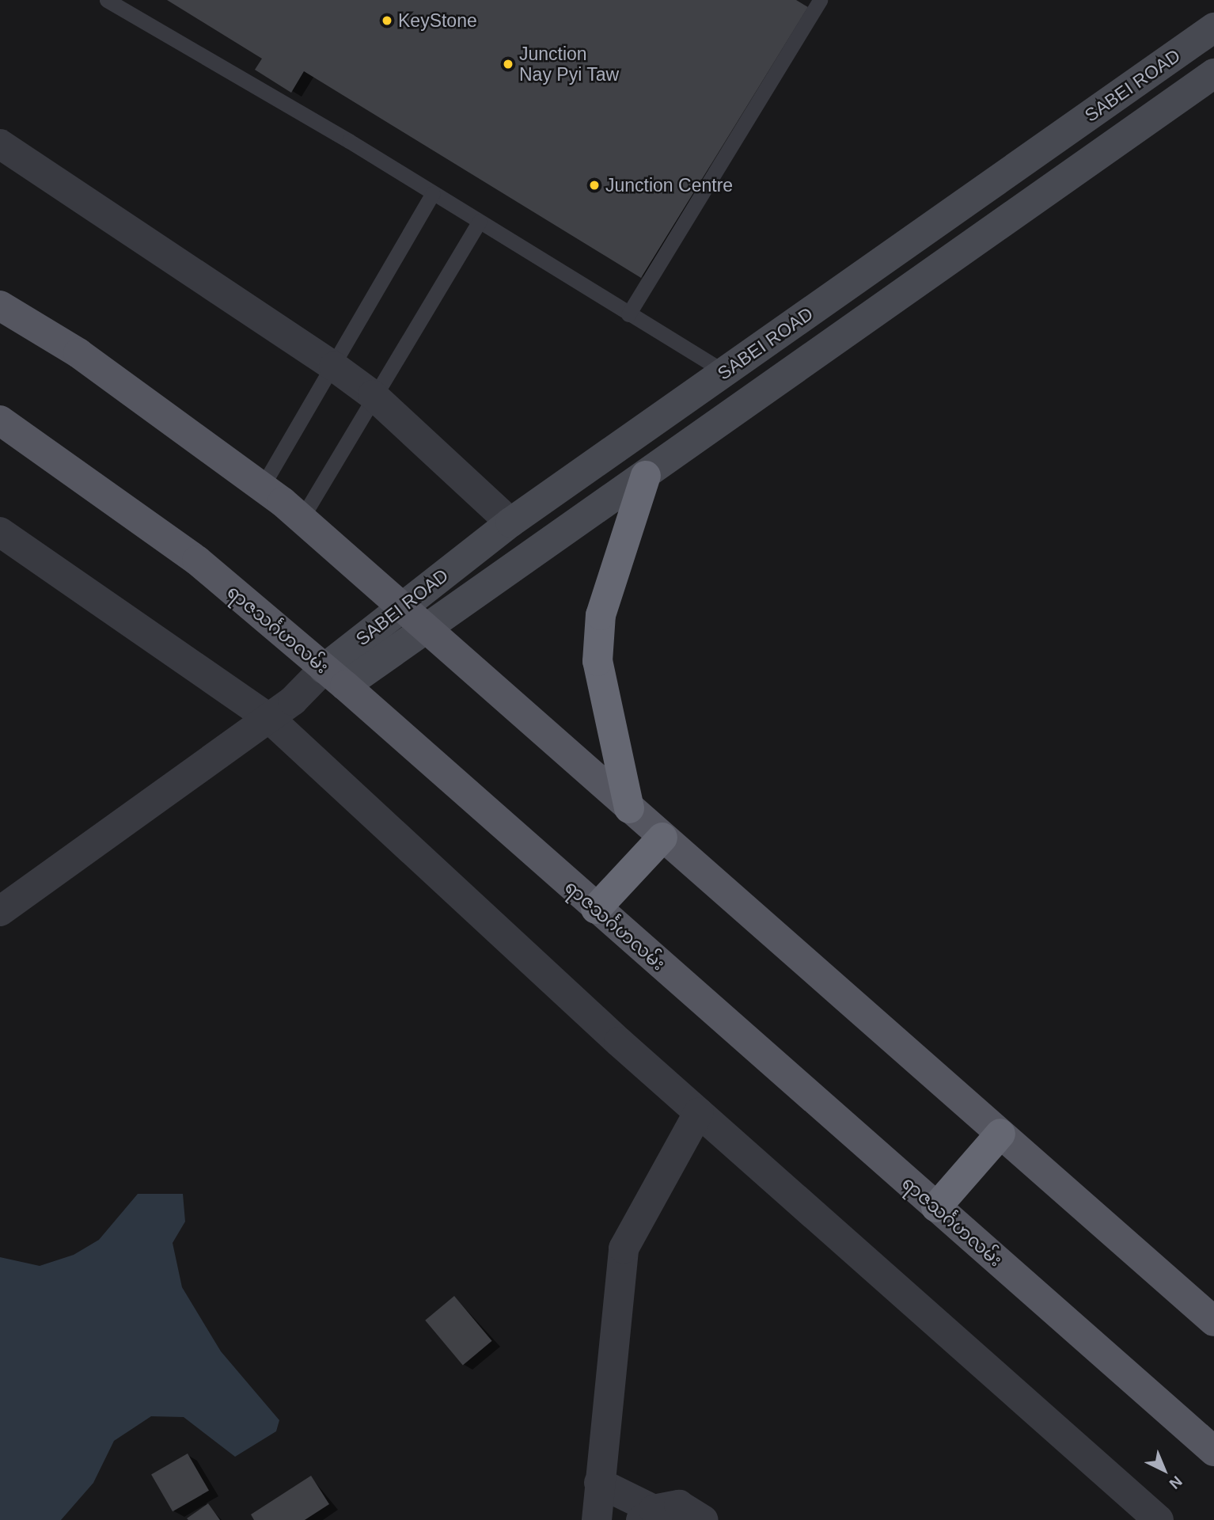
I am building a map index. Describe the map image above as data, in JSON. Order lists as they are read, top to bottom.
{
  "streets": {
    "main road": ["ရာဇသင်္ဂဟလမ်း"],
    "street": ["SABEI ROAD"]
  },
  "crossings": [
    ["SABEI ROAD", "ရာဇသင်္ဂဟလမ်း"]
  ],
  "places": ["KeyStone", "Junction Nay Pyi Taw", "Junction Centre"],
  "north": "bottom right"
}
